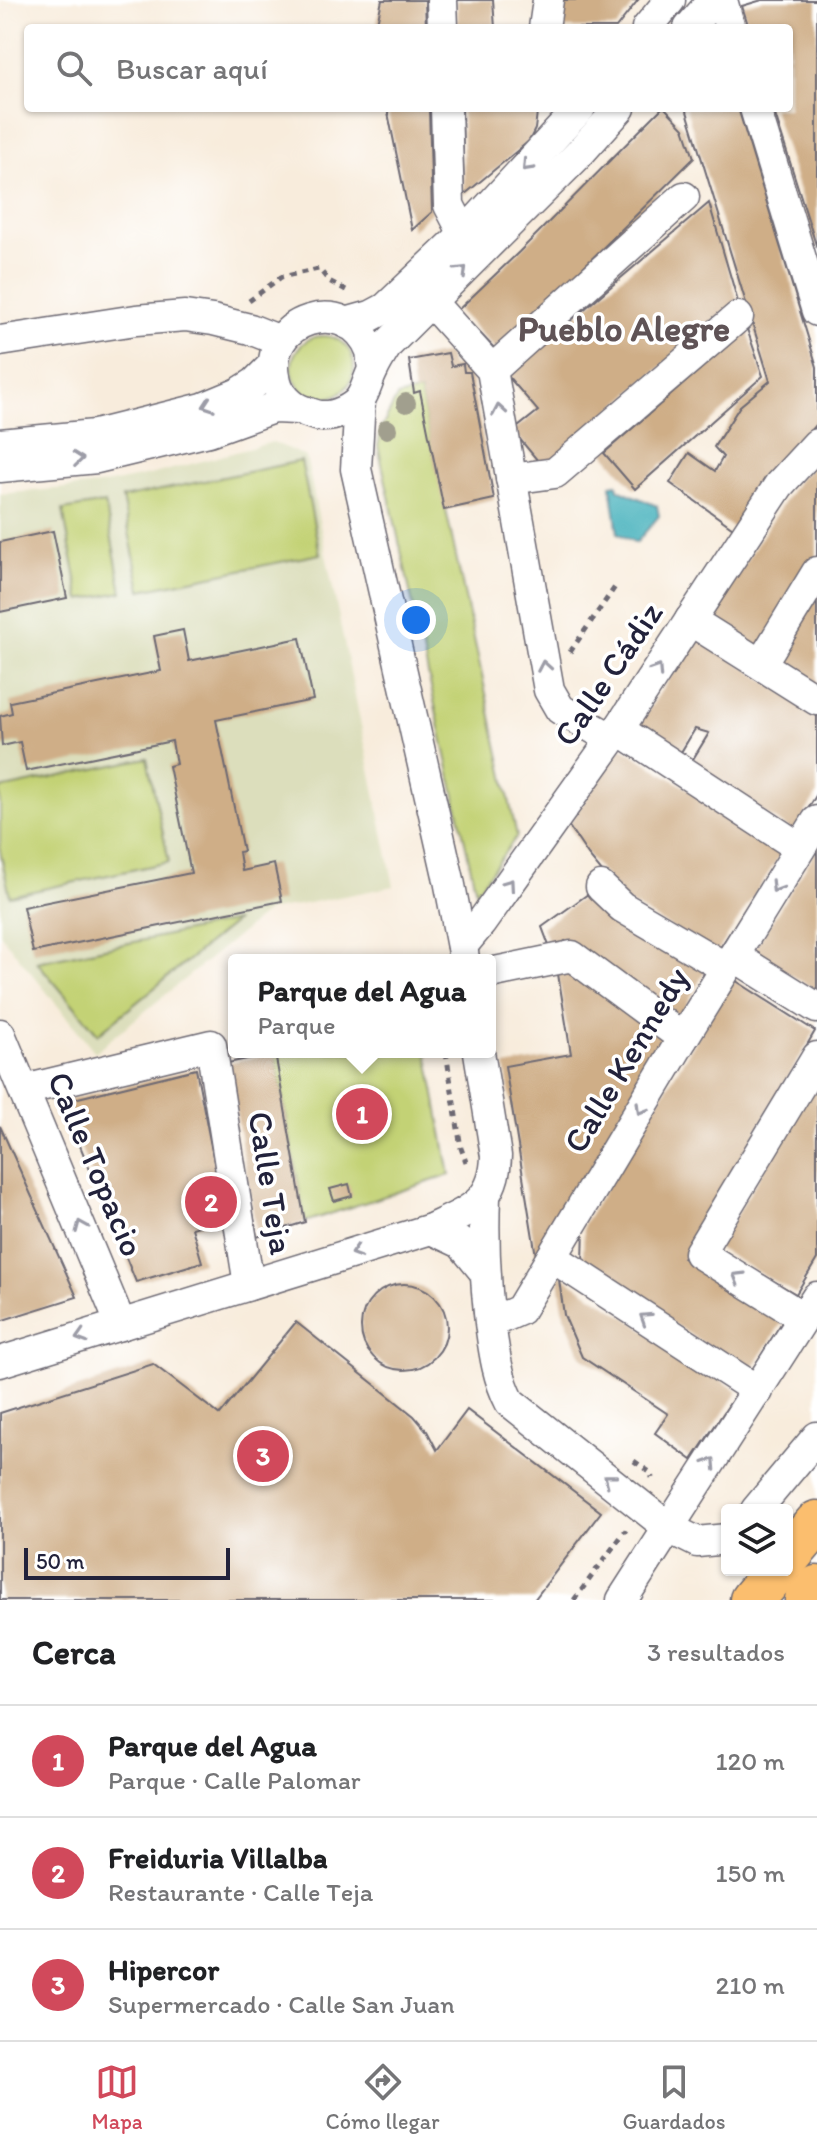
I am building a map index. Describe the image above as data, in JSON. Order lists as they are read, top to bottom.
{
  "streets": {
    "street": [
      "Calle Cádiz",
      "Calle Kennedy",
      "Calle Topacio",
      "Calle Teja"
    ]
  },
  "crossings": [
    ["Calle Topacio", "Calle Teja"]
  ],
  "one_way": ["Calle Cádiz", "Calle Kennedy", "Calle Topacio"],
  "districts": ["Pueblo Alegre"],
  "scale_bar": "50 m",
  "page": {
    "search": "Buscar aquí",
    "popup": ["Parque del Agua", "Parque"],
    "pins": ["1", "2", "3"],
    "scale": "50 m",
    "heading": ["Cerca", "3 resultados"],
    "list": [
      {
        "mark": "1",
        "name": "Parque del Agua",
        "note": "Parque · Calle Palomar",
        "value": "120 m"
      },
      {
        "mark": "2",
        "name": "Freiduria Villalba",
        "note": "Restaurante · Calle Teja",
        "value": "150 m"
      },
      {
        "mark": "3",
        "name": "Hipercor",
        "note": "Supermercado · Calle San Juan",
        "value": "210 m"
      }
    ],
    "nav": ["Mapa", "Cómo llegar", "Guardados"]
  }
}
